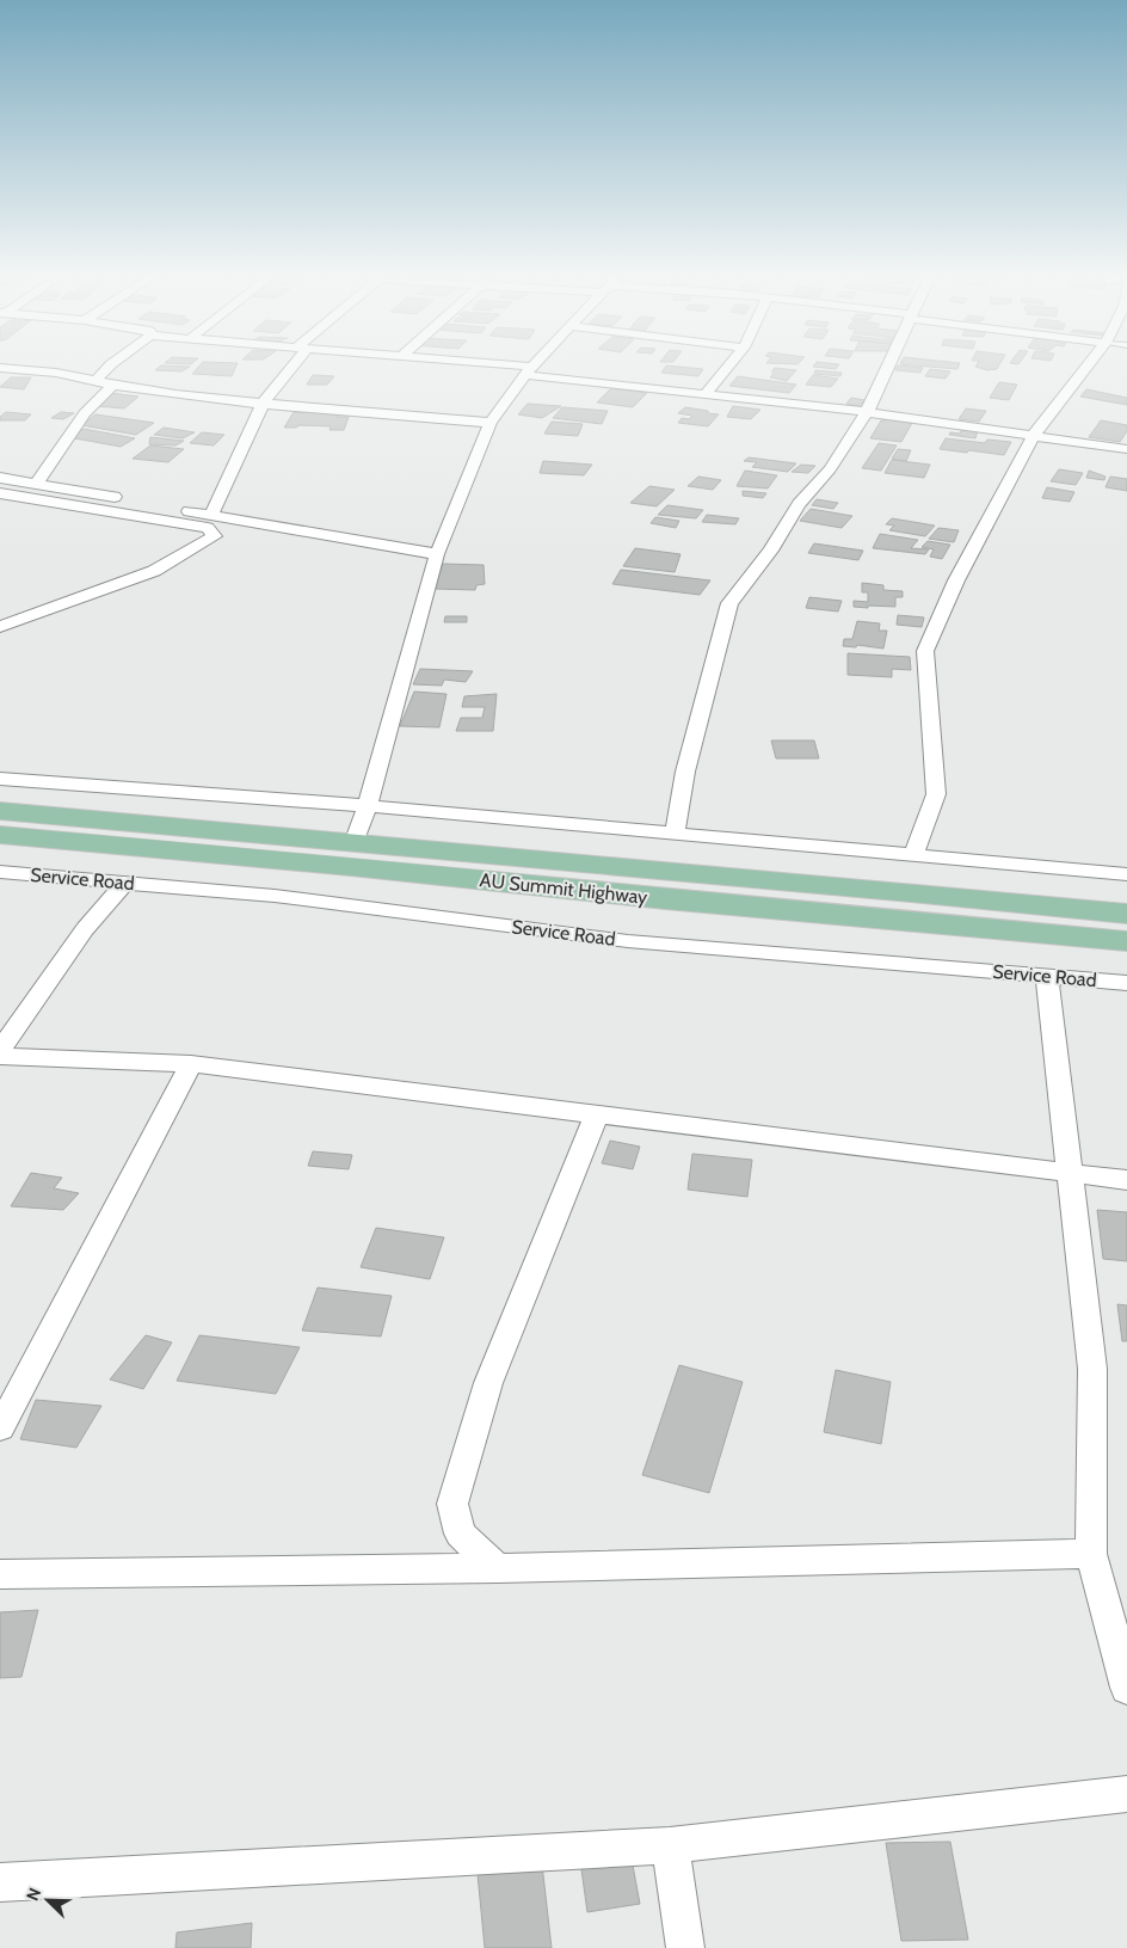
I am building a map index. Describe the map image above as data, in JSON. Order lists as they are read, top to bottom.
{
  "streets": {
    "main road": ["AU Summit Highway"],
    "street": ["Service Road"]
  },
  "north": "top left"
}
